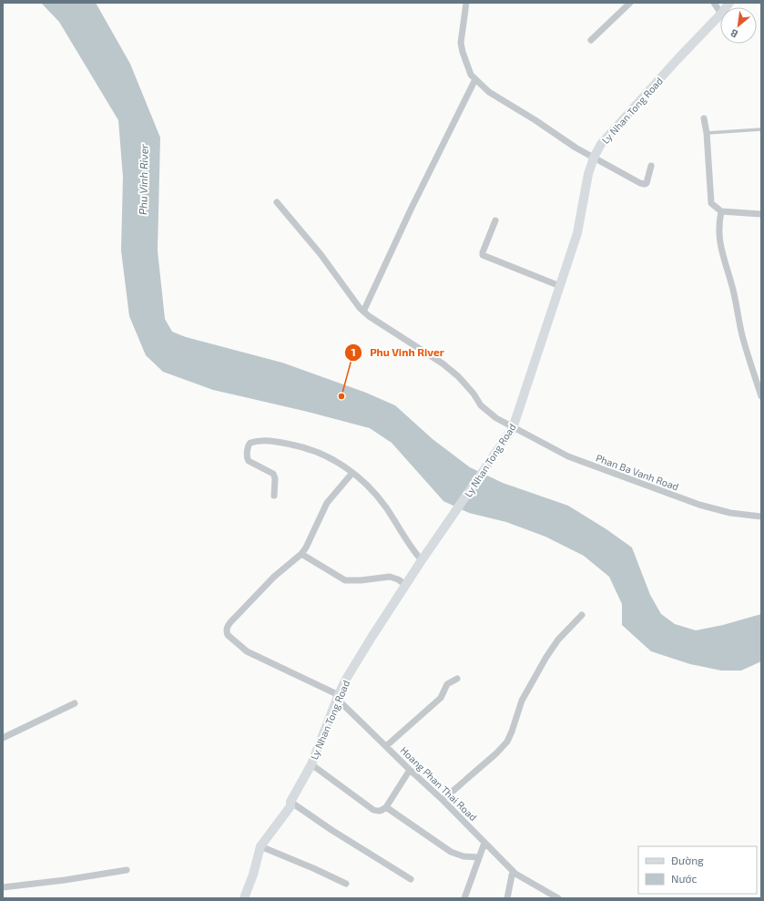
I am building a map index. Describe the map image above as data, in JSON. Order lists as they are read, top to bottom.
{
  "streets": {
    "street": ["Ly Nhan Tong Road", "Phan Ba Vanh Road", "Hoang Phan Thai Road"]
  },
  "crossings": [
    ["Ly Nhan Tong Road", "Phan Ba Vanh Road"],
    ["Ly Nhan Tong Road", "Hoang Phan Thai Road"]
  ],
  "water": ["Phu Vinh River"],
  "places": ["Phu Vinh River"],
  "legend": ["Đường", "Nước"],
  "north": "bottom left"
}
